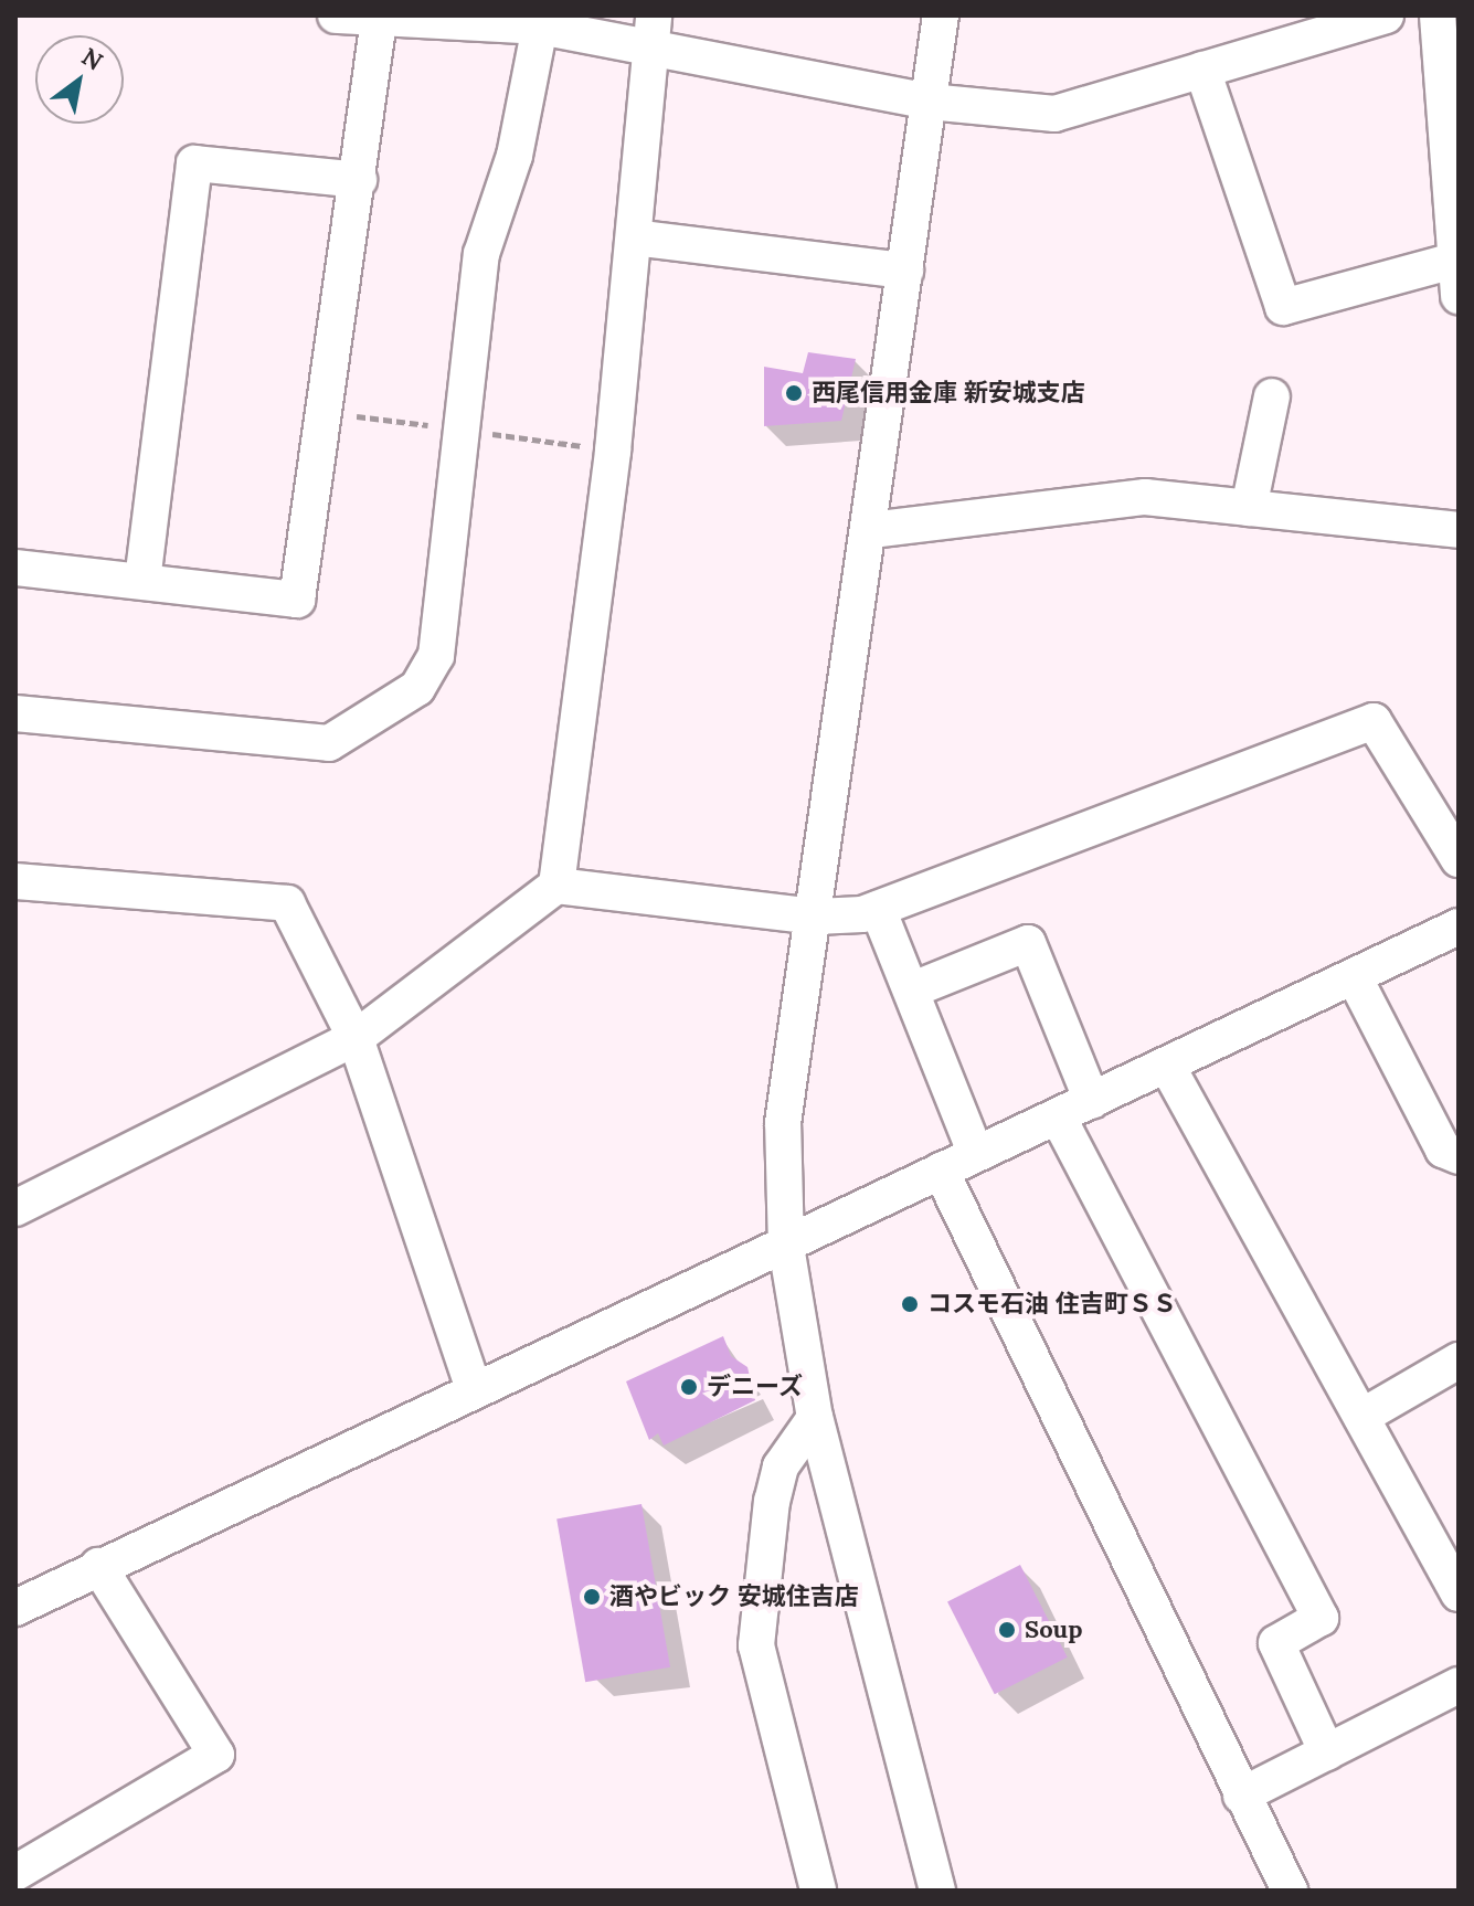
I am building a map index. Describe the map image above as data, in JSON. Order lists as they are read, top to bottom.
{
  "places": [
    "西尾信用金庫 新安城支店",
    "コスモ石油 住吉町ＳＳ",
    "デニーズ",
    "酒やビック 安城住吉店",
    "Soup"
  ],
  "north": "top right"
}
